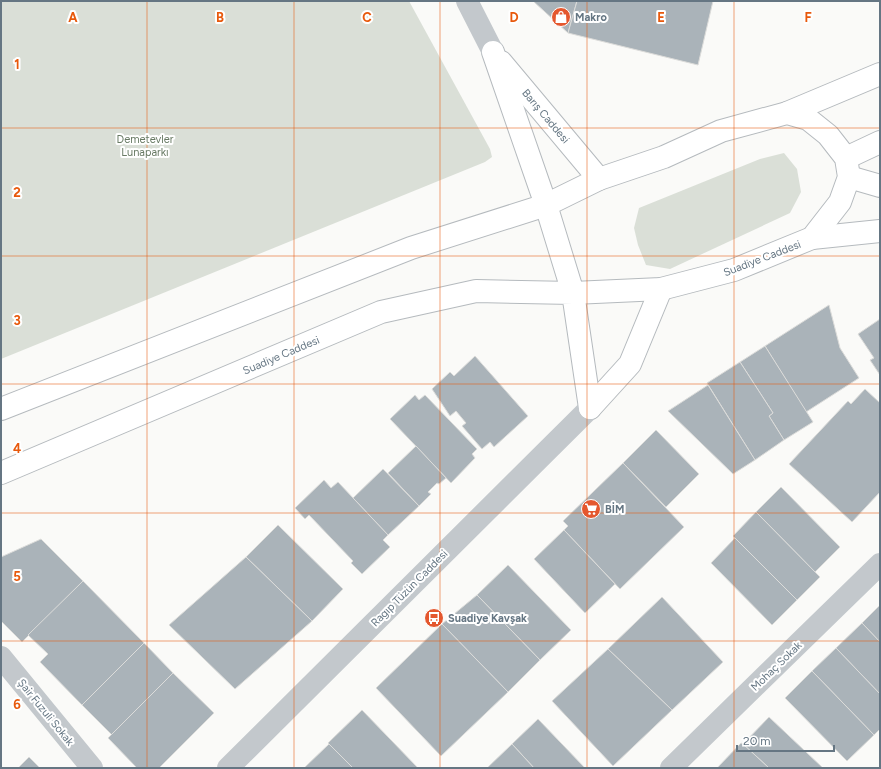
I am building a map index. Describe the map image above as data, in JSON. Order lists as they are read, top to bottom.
{
  "streets": {
    "main road": ["Barış Caddesi", "Suadiye Caddesi", "Ragıp Tüzün Caddesi"],
    "street": ["Mohaç Sokak", "Şair Fuzuli Sokak"]
  },
  "crossings": [
    ["Suadiye Caddesi", "Ragıp Tüzün Caddesi"]
  ],
  "parks": ["Demetevler Lunaparkı"],
  "places": {
    "shop": ["Makro"],
    "supermarket": ["BİM"],
    "bus stop": ["Suadiye Kavşak"]
  },
  "scale_bar": "20 m",
  "grid": {
    "columns": [
      "A",
      "B",
      "C",
      "D",
      "E",
      "F"
    ],
    "rows": [
      "1",
      "2",
      "3",
      "4",
      "5",
      "6"
    ]
  }
}
